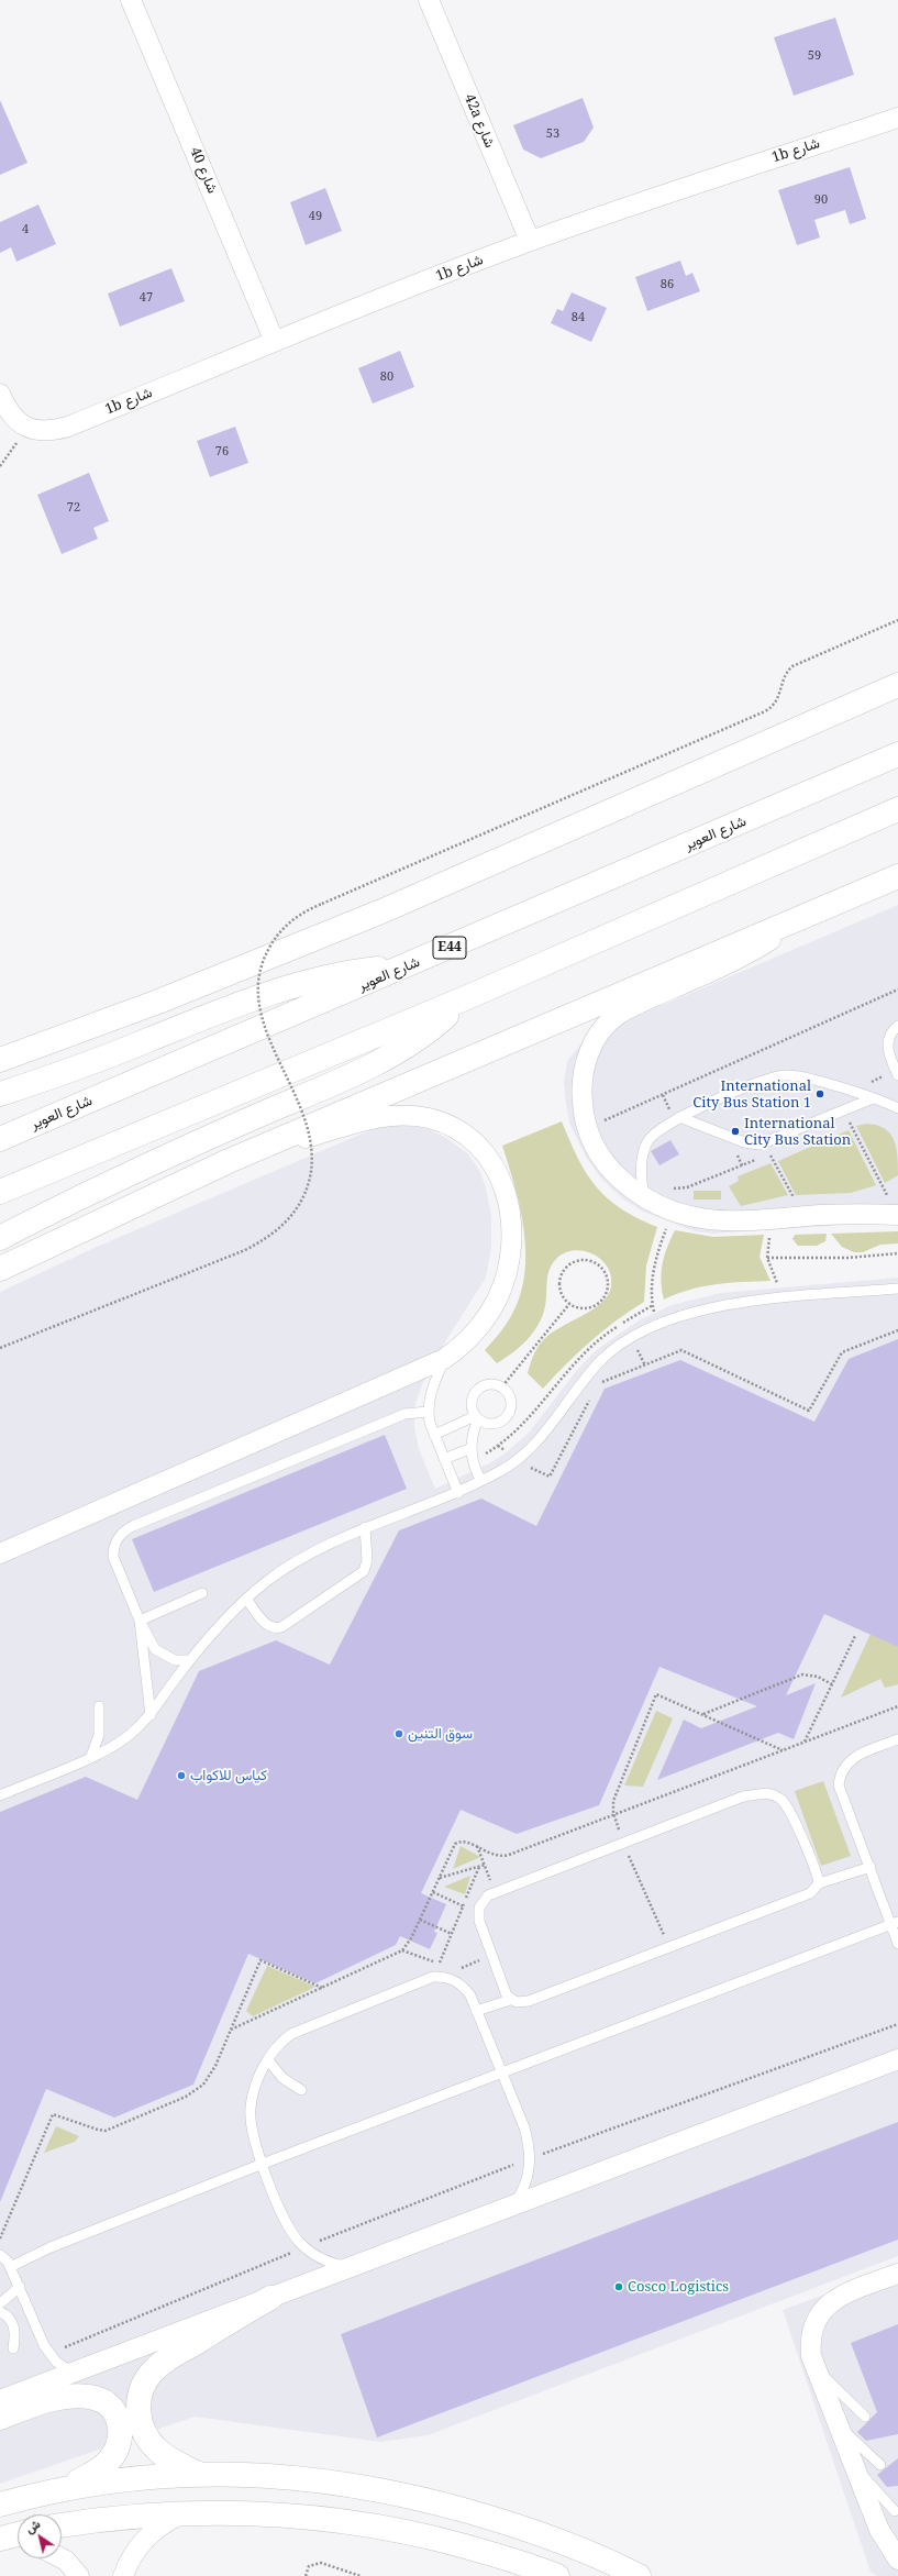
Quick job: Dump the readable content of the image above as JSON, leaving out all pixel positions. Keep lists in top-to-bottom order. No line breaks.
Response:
{"streets":{"main road":["شارع العوير","E44"],"street":["42a شارع","1b شارع","شارع 40"]},"crossings":[["42a شارع","1b شارع"],["1b شارع","شارع 40"]],"places":["International City Bus Station 1","International City Bus Station","سوق التنين","كياس للاكواب","Cosco Logistics"],"house_numbers":["59","53","90","49","4","86","47","84","80","76","72"],"north":"top left"}
